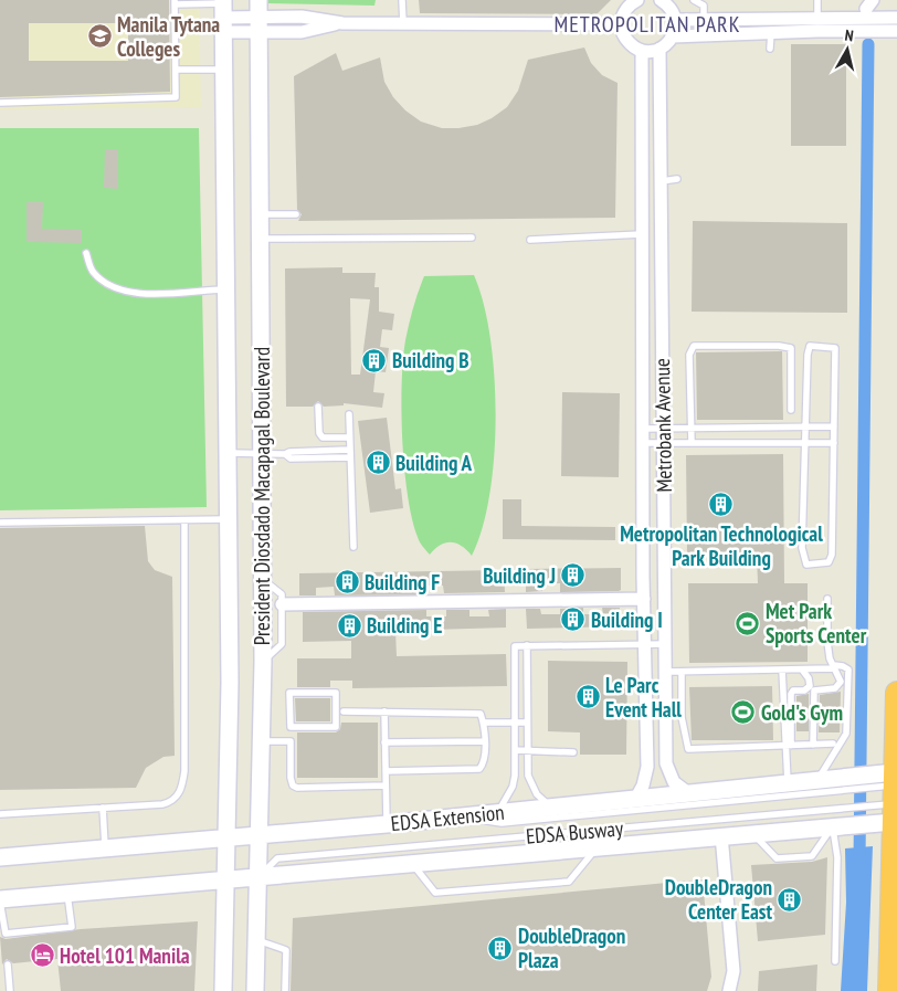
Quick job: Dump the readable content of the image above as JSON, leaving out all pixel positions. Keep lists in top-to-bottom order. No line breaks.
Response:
{"streets":{"main road":["President Diosdado Macapagal Boulevard","EDSA Extension"],"street":["Metrobank Avenue"],"lane":["EDSA Busway"]},"crossings":[["Metrobank Avenue","EDSA Extension"],["President Diosdado Macapagal Boulevard","EDSA Extension"],["President Diosdado Macapagal Boulevard","EDSA Busway"],["EDSA Extension","EDSA Busway"]],"districts":["METROPOLITAN PARK"],"places":{"school or university":["Manila Tytana Colleges"],"building":["Building B","Building A","Metropolitan Technological Park Building","Building J","Building F","Building I","Building E","Le Parc Event Hall","DoubleDragon Center East","DoubleDragon Plaza"],"sports":["Met Park Sports Center","Gold's Gym"],"hotel":["Hotel 101 Manila"]},"north":"top"}
